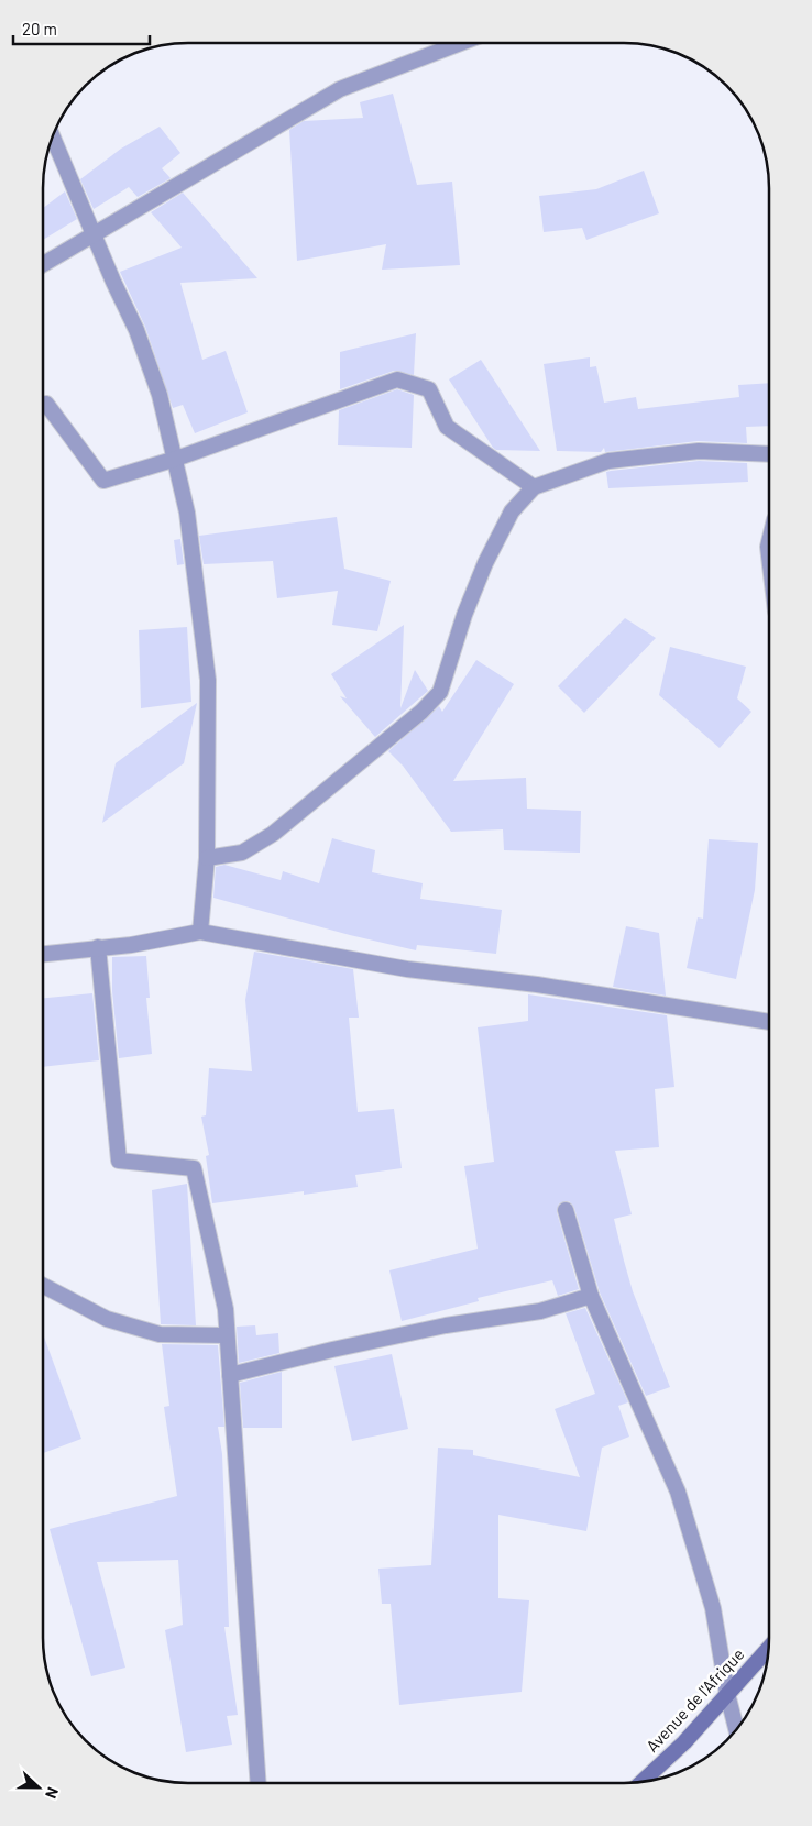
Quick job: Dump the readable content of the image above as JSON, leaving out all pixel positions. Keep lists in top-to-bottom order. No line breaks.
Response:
{"streets":{"main road":["Avenue de l'Afrique"]},"scale_bar":"20 m","north":"right"}
